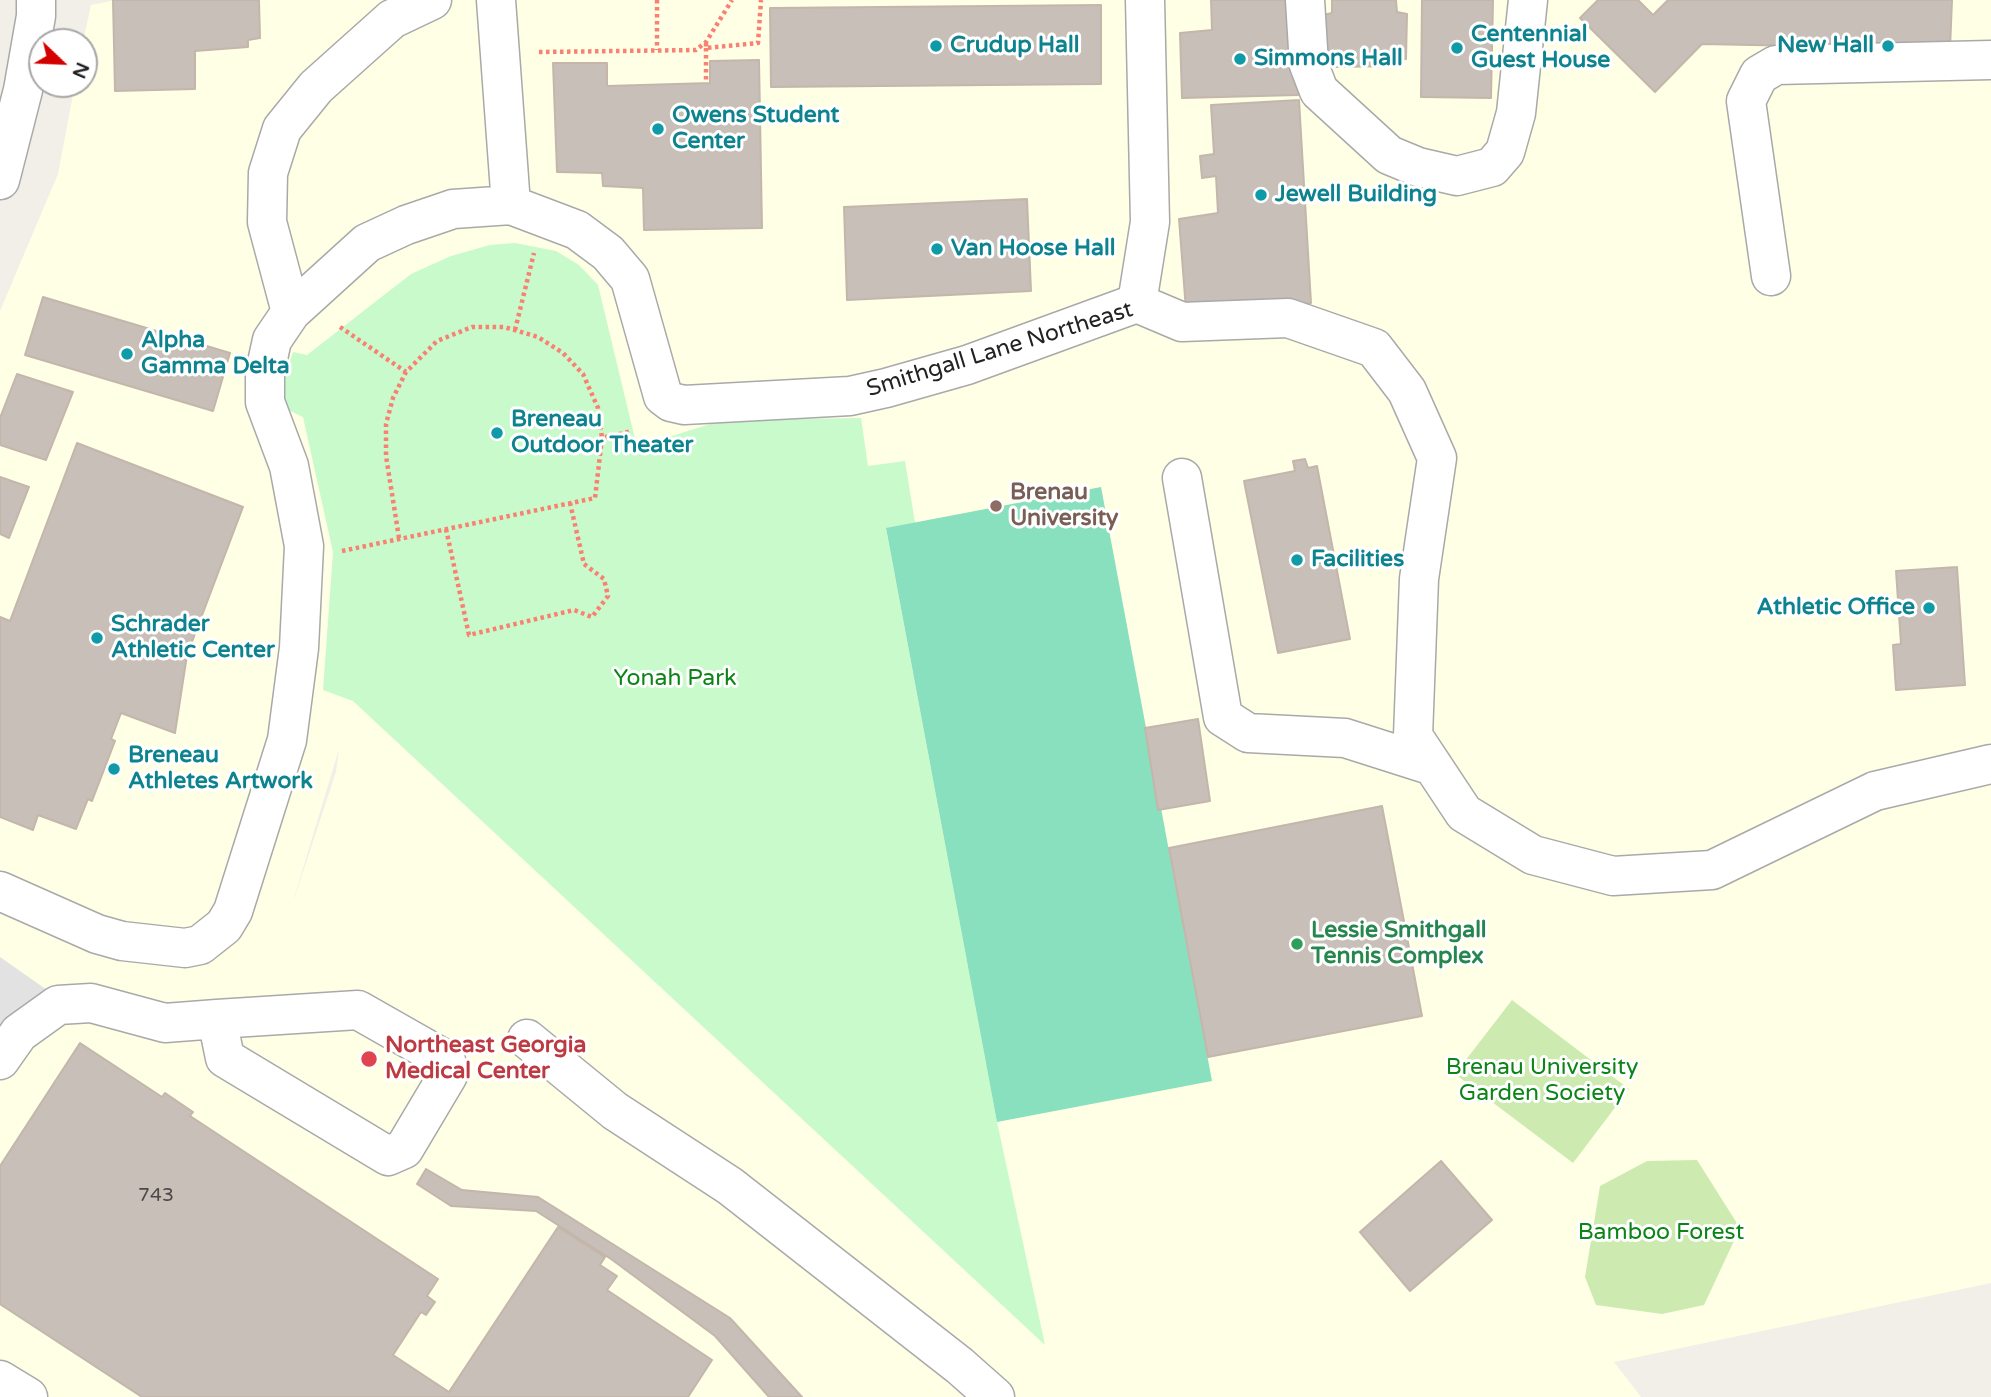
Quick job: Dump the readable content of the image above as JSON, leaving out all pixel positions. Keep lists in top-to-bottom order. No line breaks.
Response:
{"streets":{"street":["Smithgall Lane Northeast"]},"parks":["Yonah Park","Brenau University Garden Society","Bamboo Forest"],"places":["Crudup Hall","New Hall","Centennial Guest House","Simmons Hall","Owens Student Center","Jewell Building","Van Hoose Hall","Alpha Gamma Delta","Breneau Outdoor Theater","Brenau University","Facilities","Athletic Office","Schrader Athletic Center","Breneau Athletes Artwork","Lessie Smithgall Tennis Complex","Northeast Georgia Medical Center"],"house_numbers":["743"],"north":"bottom right"}
